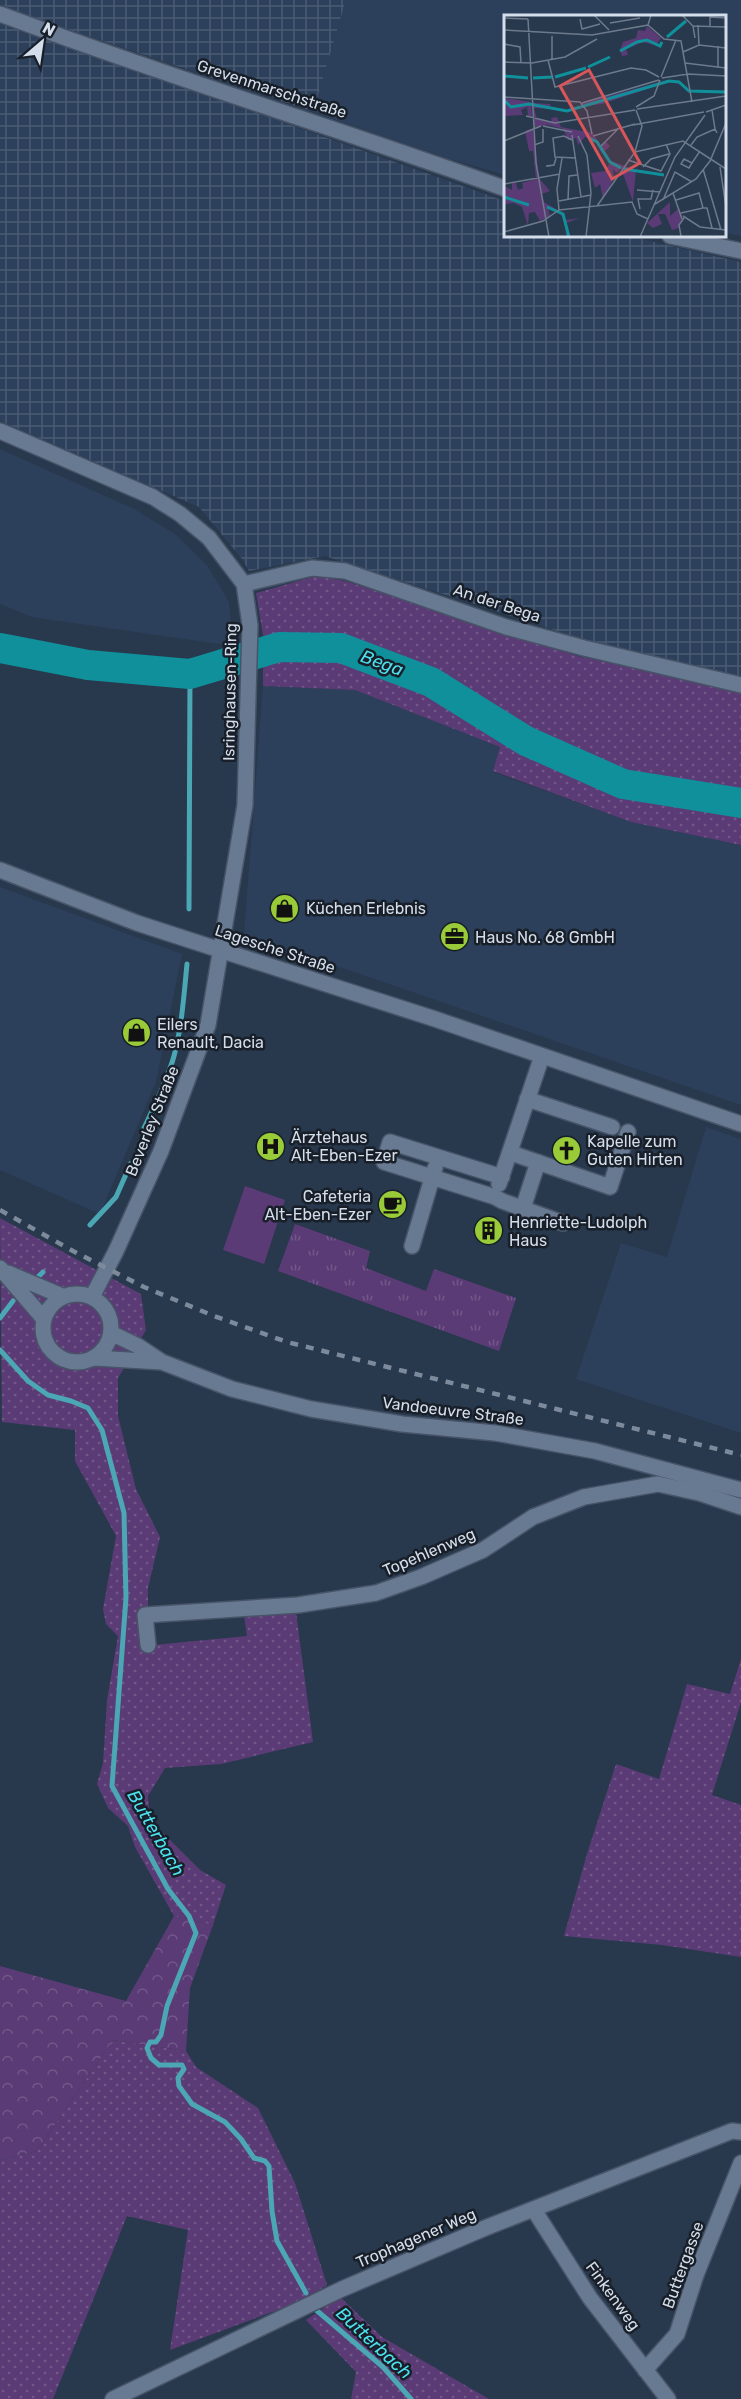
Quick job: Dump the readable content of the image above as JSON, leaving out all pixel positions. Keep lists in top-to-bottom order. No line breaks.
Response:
{"streets":{"street":["Grevenmarschstraße","An der Bega","Isringhausen-Ring","Lagesche Straße","Beverley Straße","Vandoeuvre Straße","Topehlenweg","Trophagener Weg","Buttergasse","Finkenweg"]},"crossings":[["An der Bega","Isringhausen-Ring"],["Isringhausen-Ring","Lagesche Straße"],["Isringhausen-Ring","Beverley Straße"],["Lagesche Straße","Beverley Straße"],["Beverley Straße","Vandoeuvre Straße"],["Trophagener Weg","Finkenweg"],["Buttergasse","Finkenweg"]],"water":["Bega","Butterbach"],"places":{"shop":["Küchen Erlebnis","Eilers Renault, Dacia"],"office":["Haus No. 68 GmbH"],"hospital":["Ärztehaus Alt-Eben-Ezer"],"church":["Kapelle zum Guten Hirten"],"cafe":["Cafeteria Alt-Eben-Ezer"],"building":["Henriette-Ludolph Haus"]},"north":"top right"}
